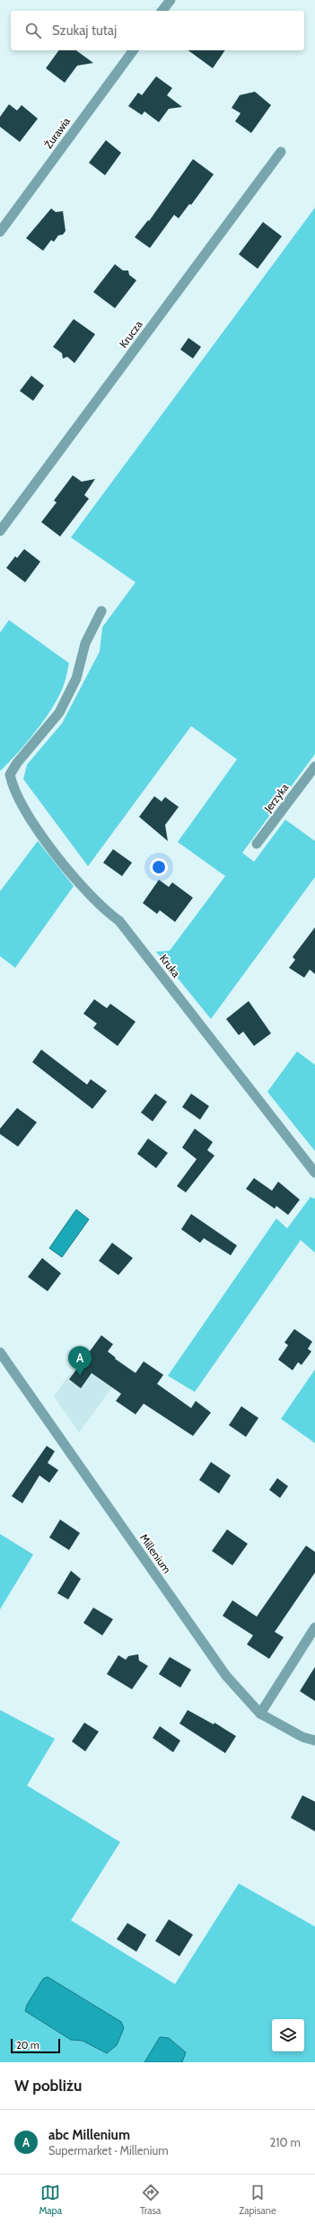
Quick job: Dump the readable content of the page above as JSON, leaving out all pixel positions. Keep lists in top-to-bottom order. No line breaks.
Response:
{"streets":{"street":["Żurawia","Krucza","Jerzyka","Kruka","Millenium"]},"scale_bar":"20 m","page":{"search":"Szukaj tutaj","pins":"A","scale":"20 m","heading":"W pobliżu","list":[{"mark":"A","name":"abc Millenium","note":"Supermarket · Millenium","value":"210 m"}],"nav":["Mapa","Trasa","Zapisane"]}}
